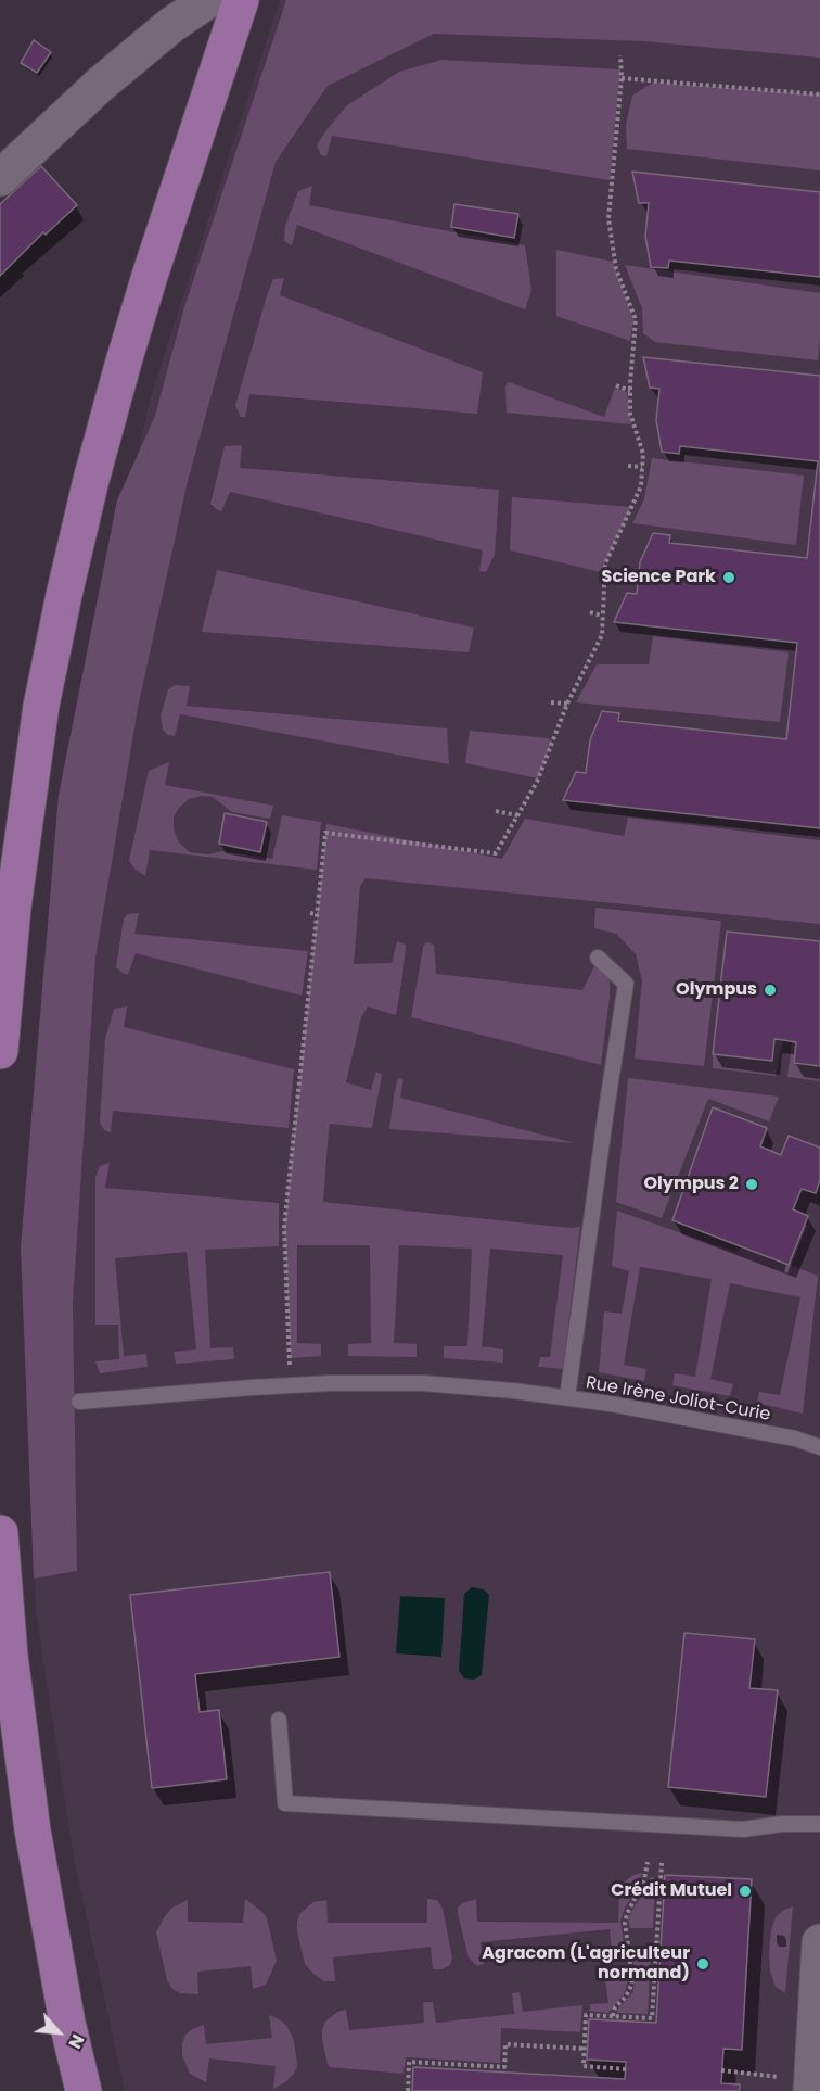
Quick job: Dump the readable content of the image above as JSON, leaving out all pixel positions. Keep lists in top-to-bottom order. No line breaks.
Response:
{"streets":{"lane":["Rue Irène Joliot-Curie"]},"places":["Science Park","Olympus","Olympus 2","Crédit Mutuel","Agracom (L'agriculteur normand)"],"north":"bottom right"}
